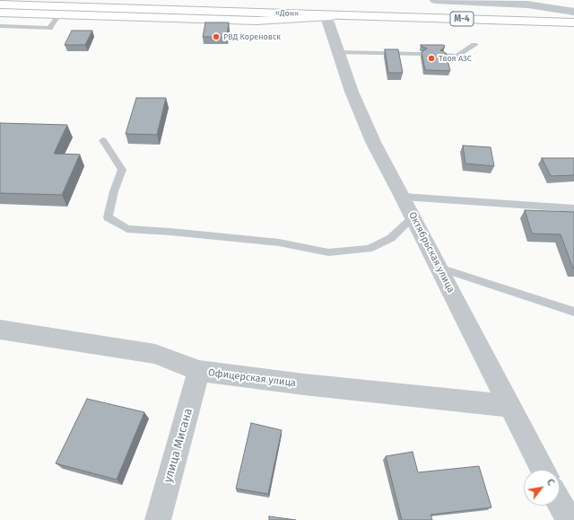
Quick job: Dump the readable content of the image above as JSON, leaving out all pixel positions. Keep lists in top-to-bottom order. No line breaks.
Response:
{"streets":{"main road":["«Дон»","М-4"],"street":["Октябрьская улица","Офицерская улица","улица Мисана"]},"crossings":[["«Дон»","М-4"],["Октябрьская улица","Офицерская улица"],["Офицерская улица","улица Мисана"]],"places":["РВД Кореновск","Твоя АЗС"],"north":"top right"}
